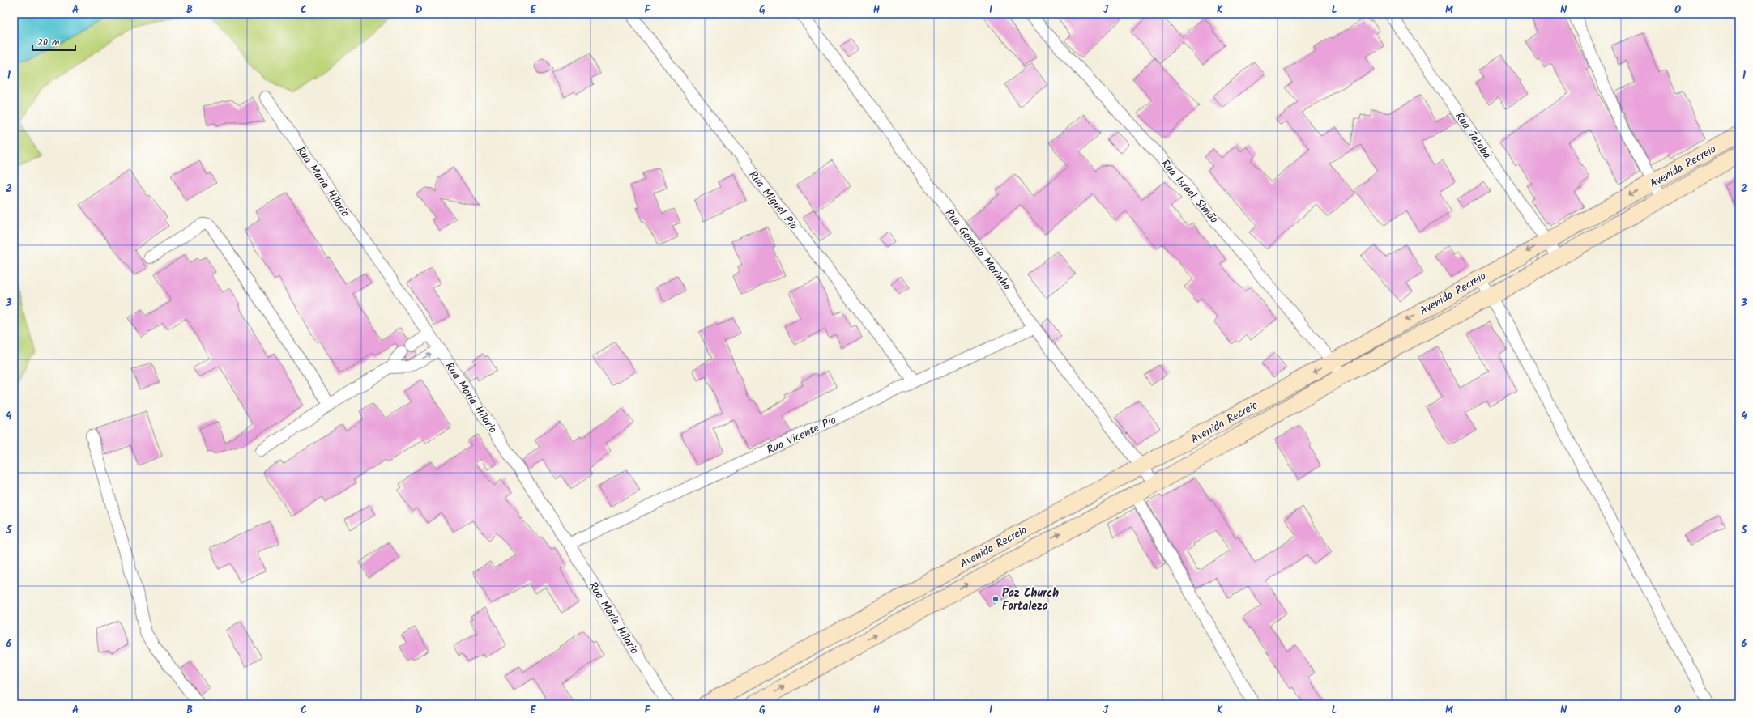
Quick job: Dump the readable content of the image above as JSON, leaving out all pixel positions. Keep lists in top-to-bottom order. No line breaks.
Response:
{"streets":{"main road":["Avenida Recreio"],"street":["Rua Jatobá","Rua Maria Hilario","Rua Israel Simão","Rua Miguel Pio","Rua Geraldo Marinho","Rua Vicente Pio"]},"crossings":[["Rua Jatobá","Avenida Recreio"],["Avenida Recreio","Rua Israel Simão"],["Avenida Recreio","Rua Geraldo Marinho"],["Rua Maria Hilario","Rua Vicente Pio"],["Rua Miguel Pio","Rua Vicente Pio"],["Rua Geraldo Marinho","Rua Vicente Pio"]],"places":["Paz Church Fortaleza"],"scale_bar":"20 m","grid":{"columns":["A","B","C","D","E","F","G","H","I","J","K","L","M","N","O"],"rows":["1","2","3","4","5","6"]}}
